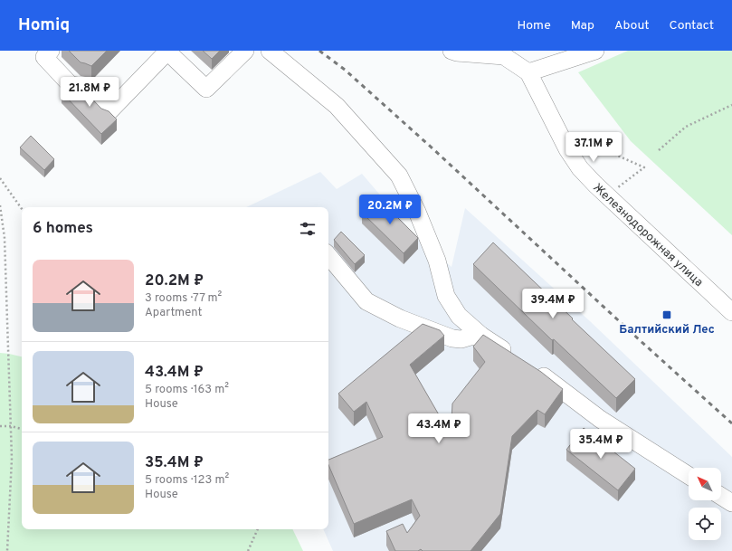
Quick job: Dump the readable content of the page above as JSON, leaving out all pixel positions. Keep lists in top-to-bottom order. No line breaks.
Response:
{"streets":{"street":["Железнодорожная улица"]},"places":{"transit":["Балтийский Лес"]},"north":"top left","page":{"header":"Homiq","nav":["Home","Map","About","Contact"],"price":["21.8M ₽","37.1M ₽","20.2M ₽","39.4M ₽","43.4M ₽","35.4M ₽"],"heading":"6 homes","list":[{"name":"20.2M ₽","note":"3 rooms · 77 m² · Apartment"},{"name":"43.4M ₽","note":"5 rooms · 163 m² · House"},{"name":"35.4M ₽","note":"5 rooms · 123 m² · House"}]}}
